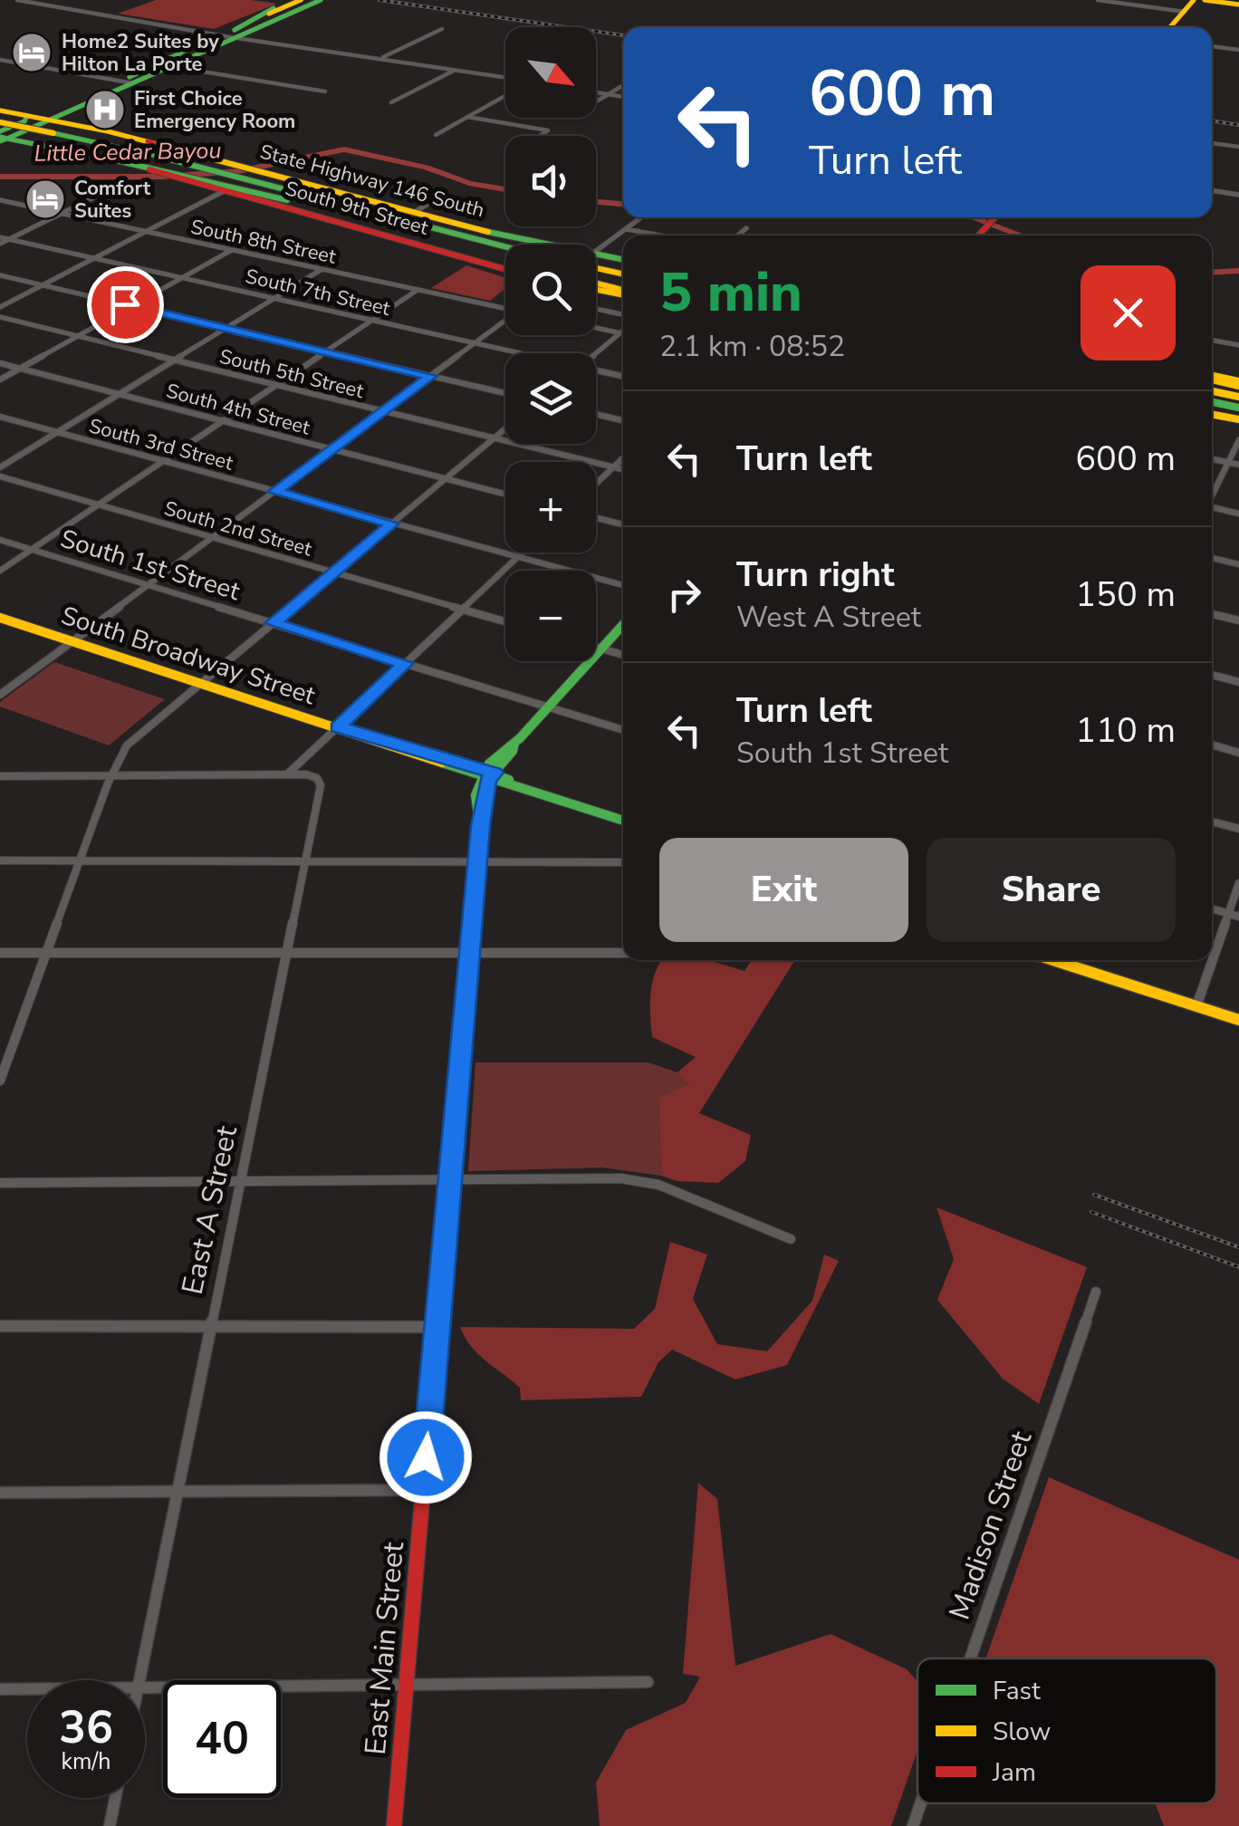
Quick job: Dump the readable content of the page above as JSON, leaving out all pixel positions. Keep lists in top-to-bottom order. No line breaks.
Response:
{"streets":{"main road":["State Highway 146 South","South 9th Street","South Broadway Street","East Main Street"],"street":["South 8th Street","South 7th Street","South 5th Street","South 4th Street","South 3rd Street","South 2nd Street","South 1st Street","East A Street","Madison Street"]},"crossings":[["South Broadway Street","East Main Street"]],"water":["Little Cedar Bayou"],"places":{"hotel":["Home2 Suites by Hilton La Porte","Comfort Suites"],"hospital":["First Choice Emergency Room"]},"legend":["Fast","Slow","Jam"],"north":"bottom right","page":{"map_buttons":["+","−"],"turn":["600 m","Turn left"],"heading":["5 min","2.1 km · 08:52"],"list":[{"name":"Turn left","value":"600 m"},{"name":"Turn right","note":"West A Street","value":"150 m"},{"name":"Turn left","note":"South 1st Street","value":"110 m"}],"buttons":["Exit","Share"],"speed":"36 km/h","limit":"40"}}
